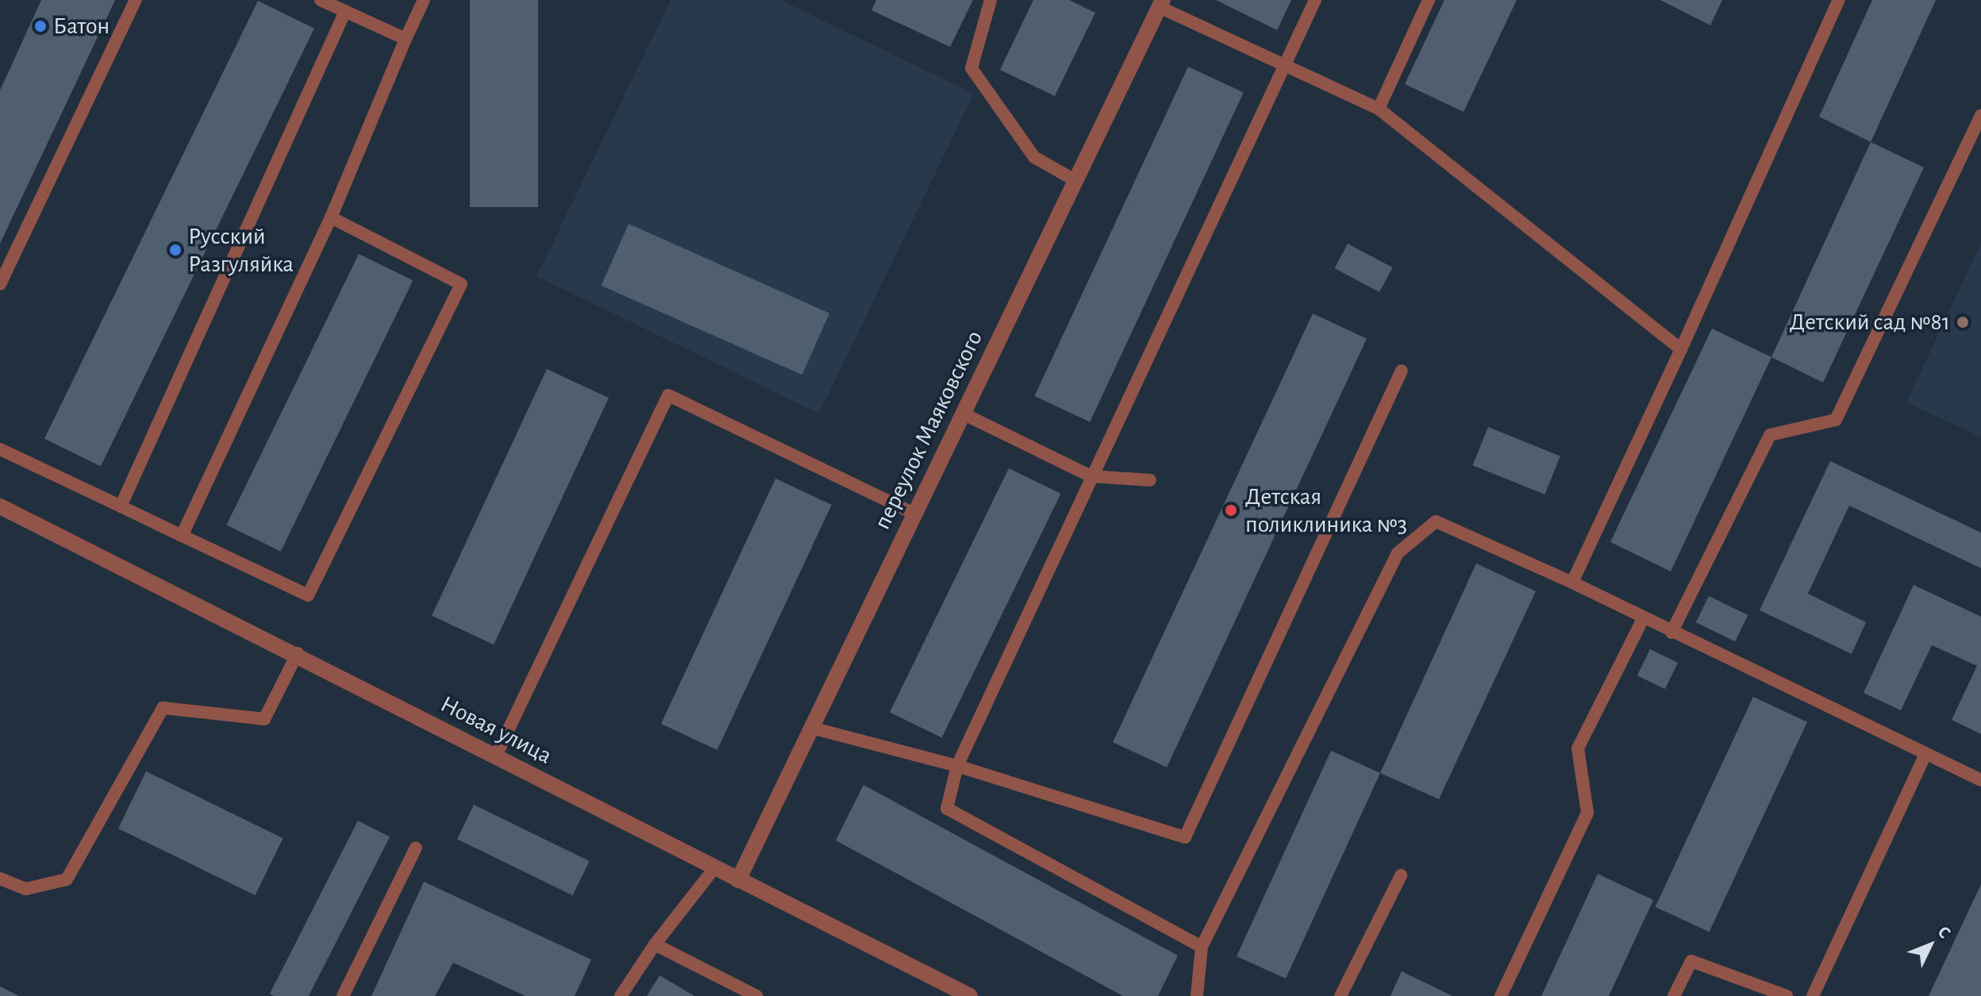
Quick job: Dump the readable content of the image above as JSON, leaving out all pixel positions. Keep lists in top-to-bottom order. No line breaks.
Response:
{"streets":{"street":["переулок Маяковского","Новая улица"]},"crossings":[["переулок Маяковского","Новая улица"]],"places":["Батон","Русский Разгуляйка","Детский сад №81","Детская поликлиника №3"],"north":"top right"}
